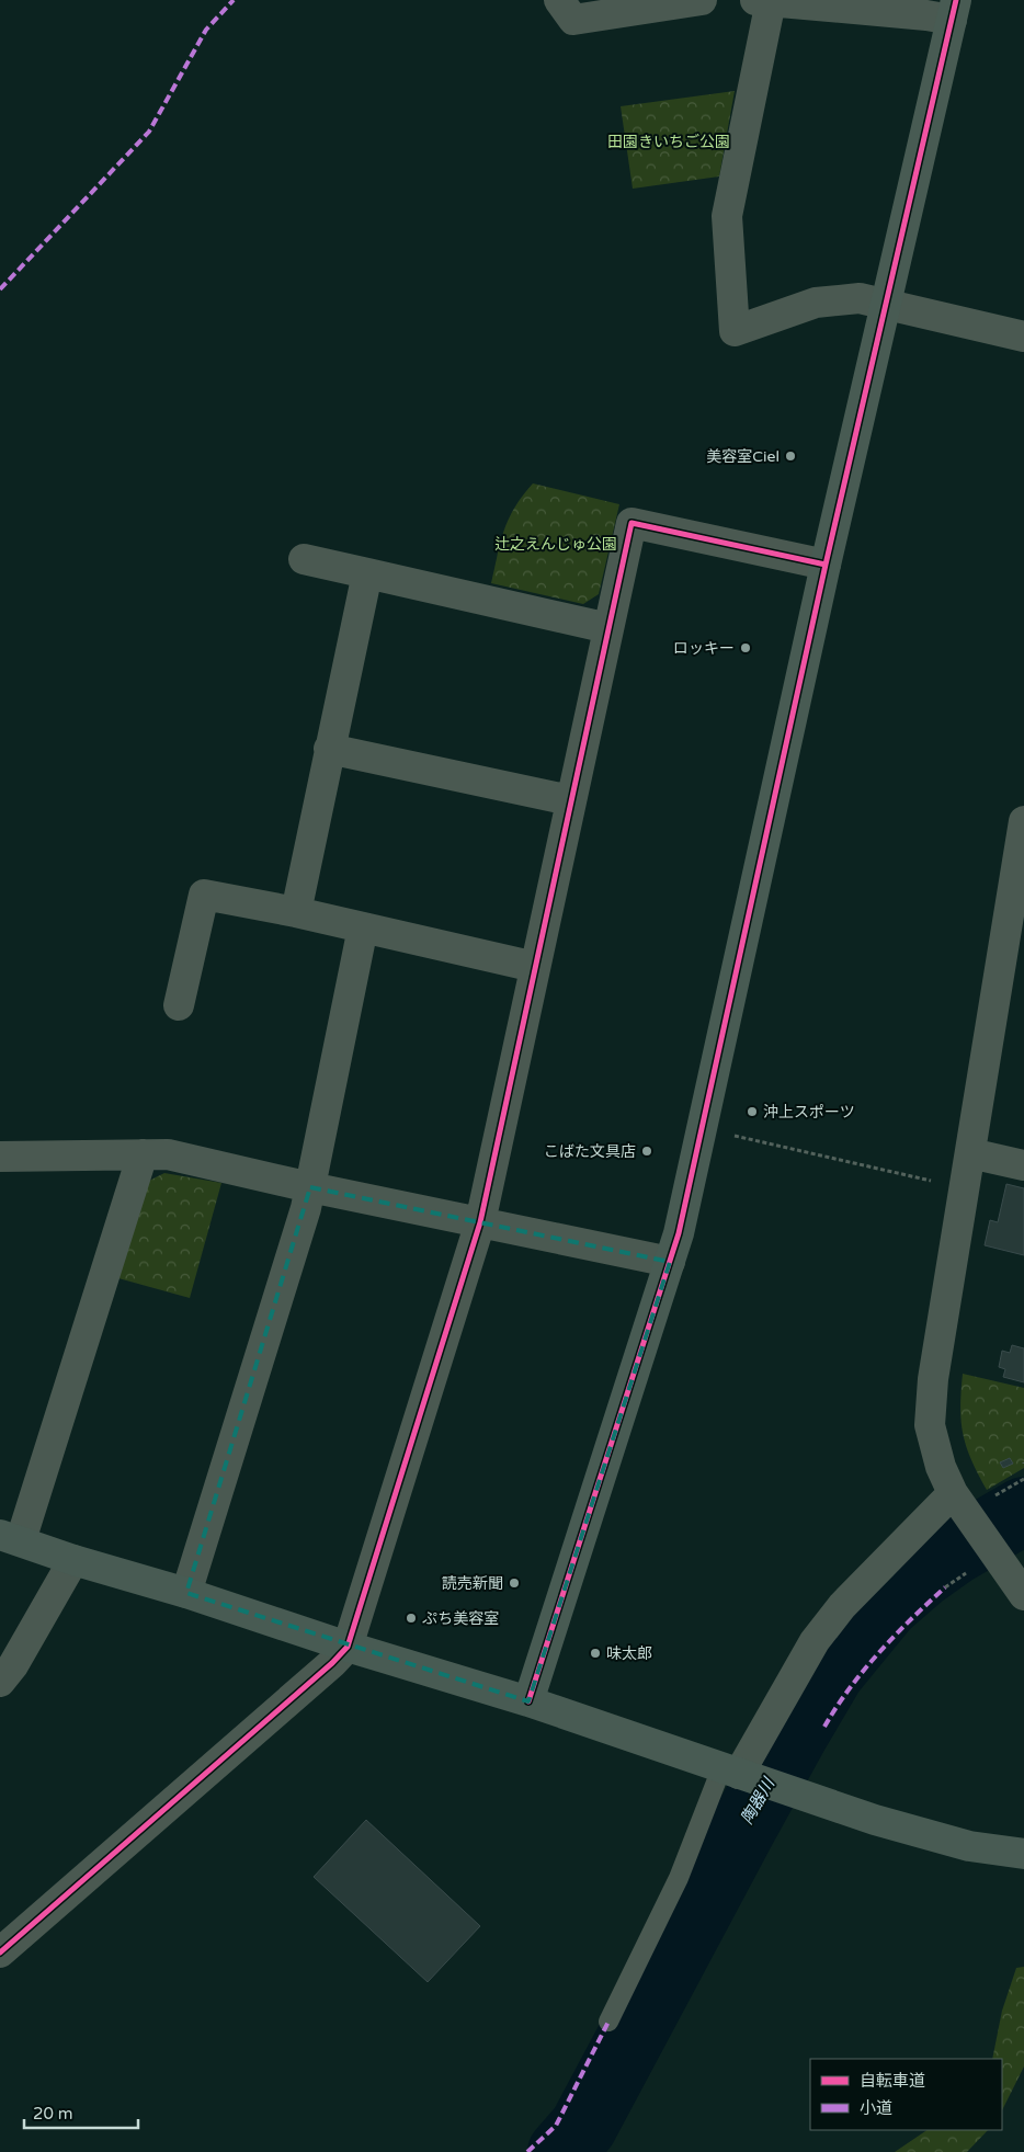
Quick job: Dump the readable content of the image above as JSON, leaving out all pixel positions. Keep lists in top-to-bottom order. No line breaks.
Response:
{"water":["陶器川"],"parks":["田園きいちご公園","辻之えんじゅ公園"],"places":["美容室Ciel","ロッキー","沖上スポーツ","こばた文具店","読売新聞","ぷち美容室","味太郎"],"legend":["自転車道","小道"],"scale_bar":"20 m"}
